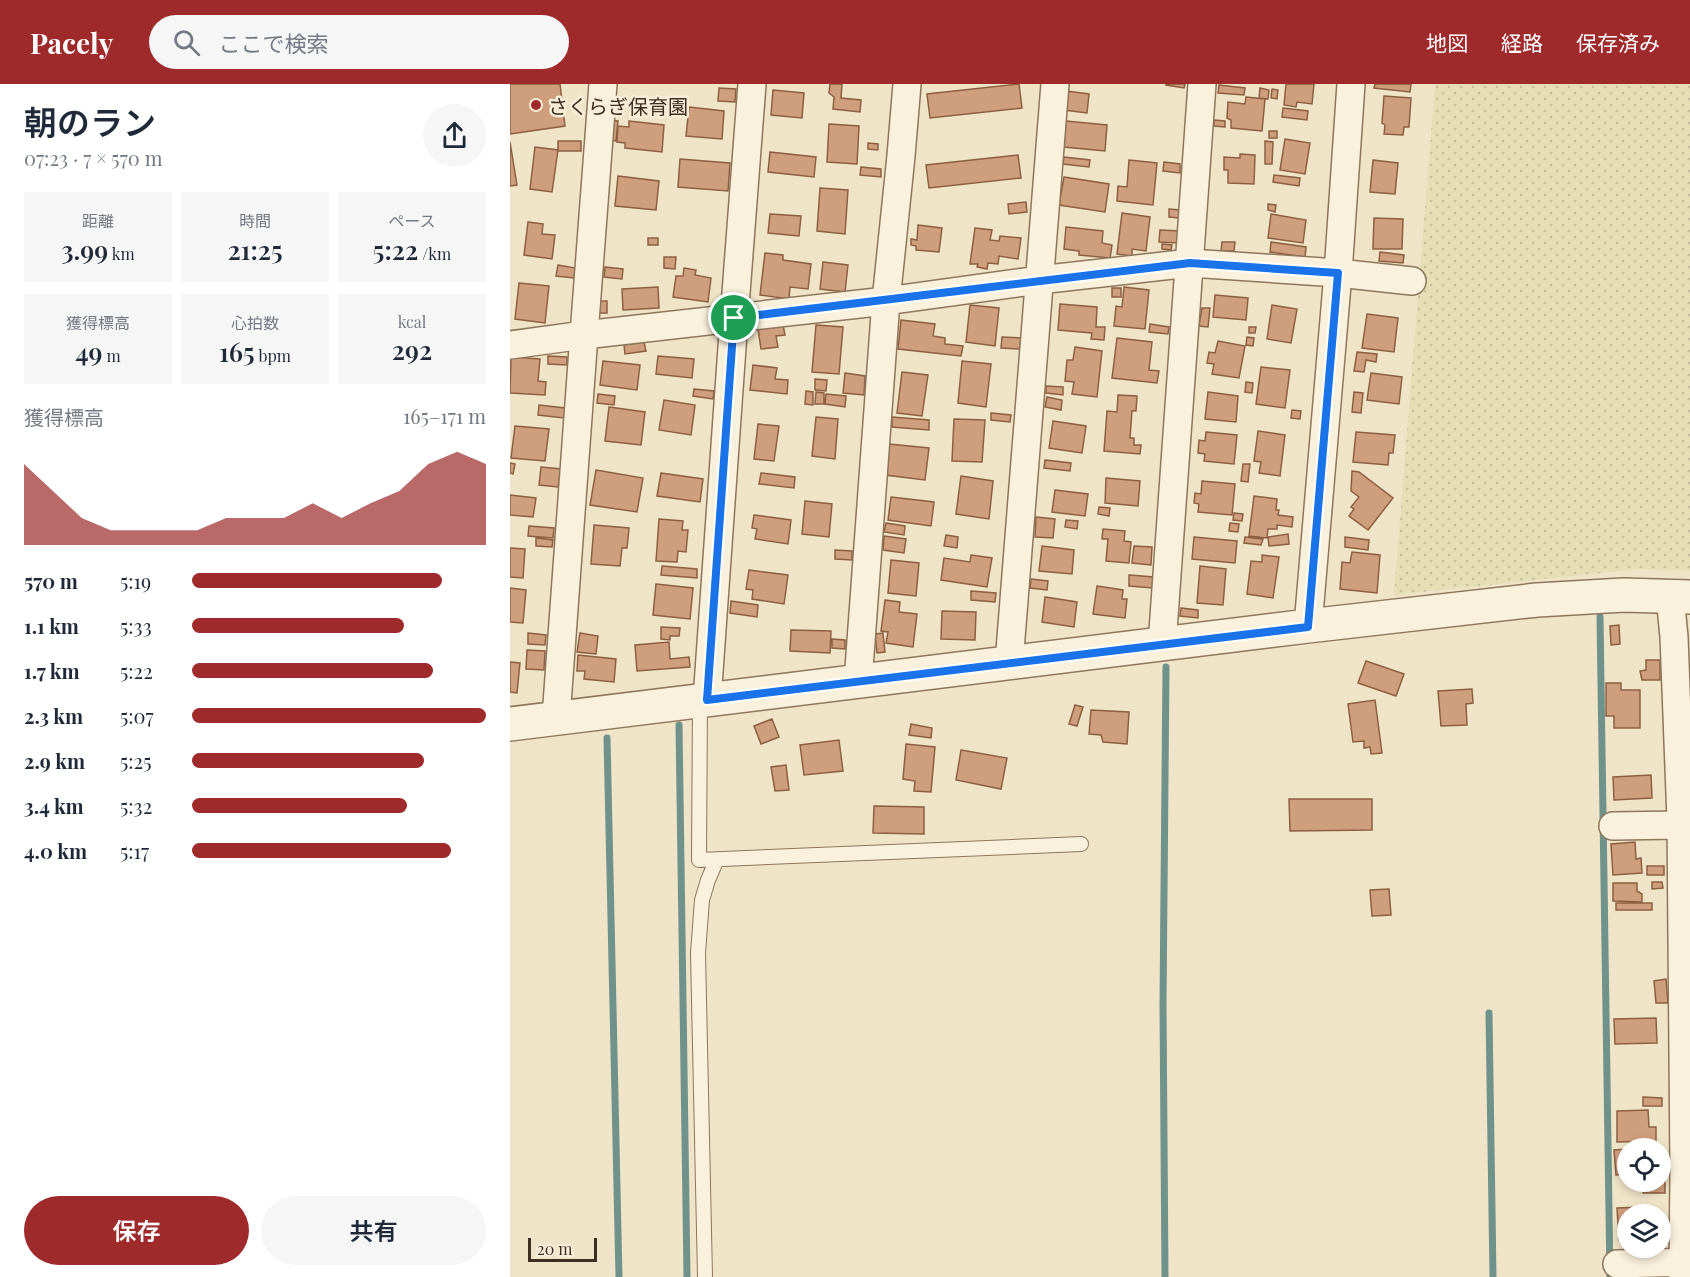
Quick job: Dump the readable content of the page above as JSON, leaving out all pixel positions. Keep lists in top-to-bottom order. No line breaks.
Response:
{"places":["さくらぎ保育園"],"scale_bar":"20 m","page":{"header":"Pacely","search":"ここで検索","nav":["地図","経路","保存済み"],"heading":["朝のラン","07:23 · 7 × 570 m"],"stats":[["距離","3.99 km"],["時間","21:25"],["ペース","5:22 /km"],["獲得標高","49 m"],["心拍数","165 bpm"],["kcal","292"]],"chart":["獲得標高","165–171 m"],"list":[{"name":"570 m","note":"5:19"},{"name":"1.1 km","note":"5:33"},{"name":"1.7 km","note":"5:22"},{"name":"2.3 km","note":"5:07"},{"name":"2.9 km","note":"5:25"},{"name":"3.4 km","note":"5:32"},{"name":"4.0 km","note":"5:17"}],"buttons":["保存","共有"],"scale":"20 m"}}
